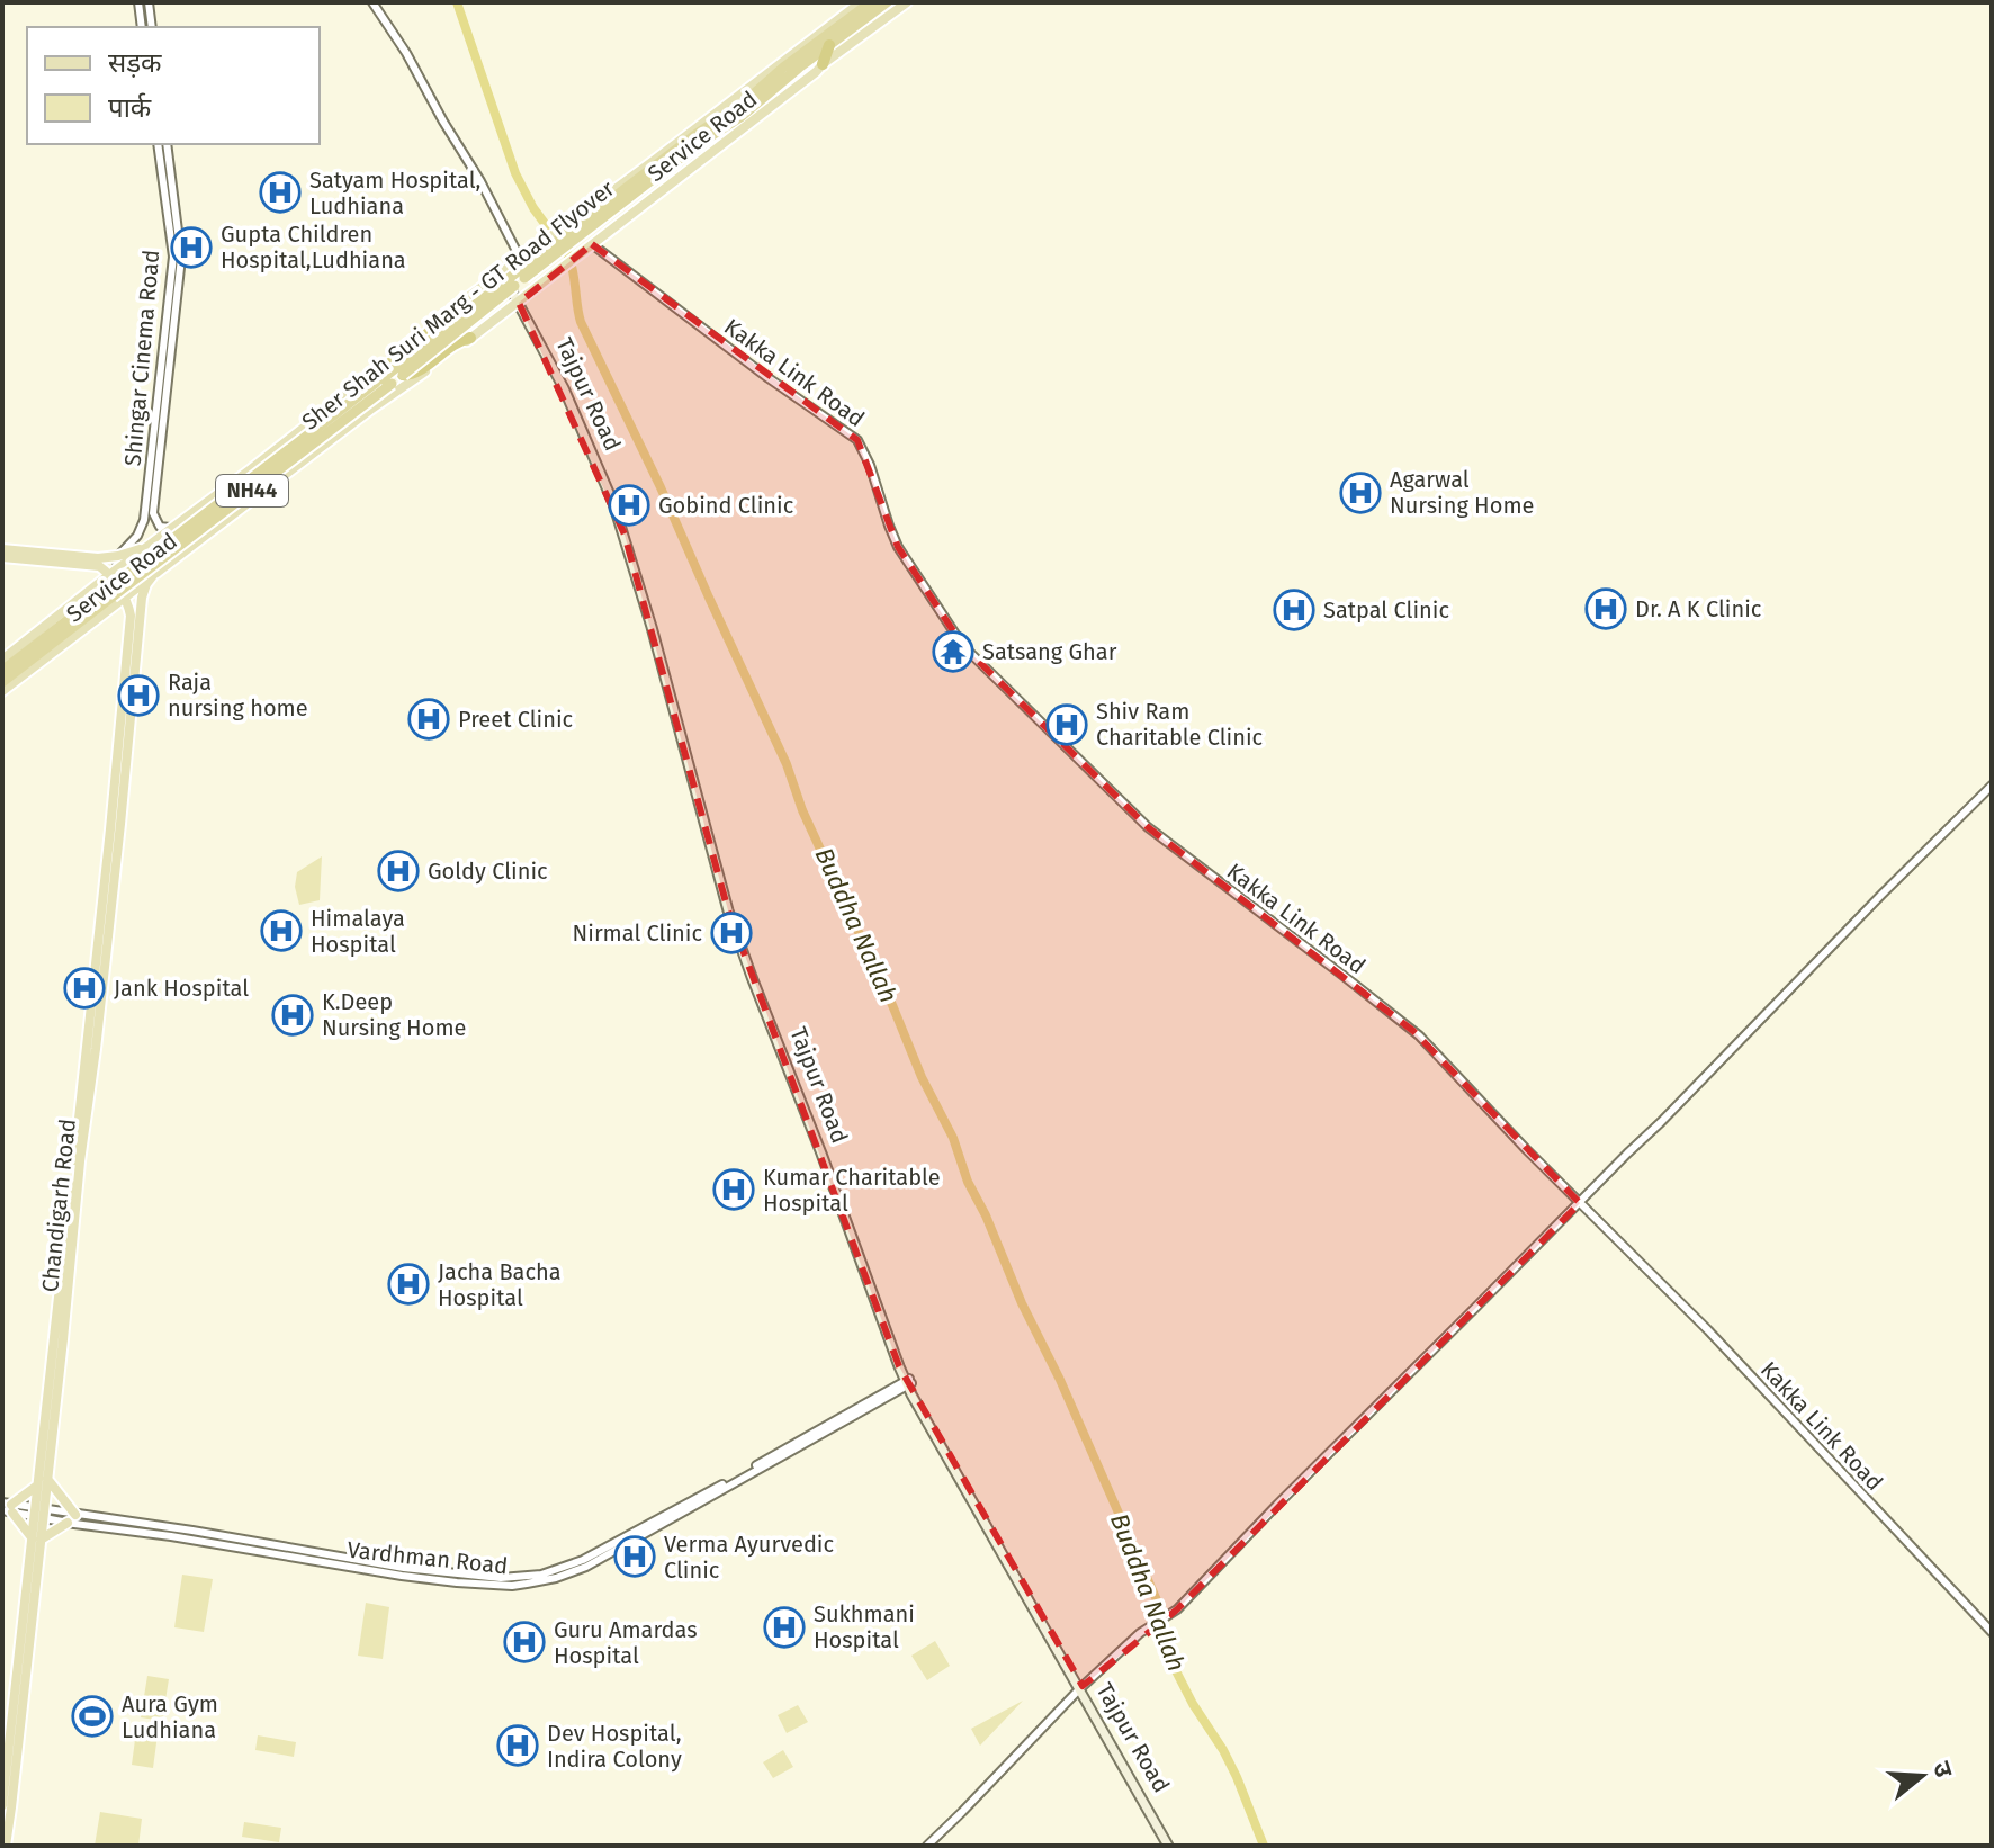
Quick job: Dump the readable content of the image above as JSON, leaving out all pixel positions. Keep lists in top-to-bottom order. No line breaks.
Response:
{"streets":{"highway":["Sher Shah Suri Marg - GT Road Flyover","NH44"],"main road":["Service Road","Tajpur Road","Chandigarh Road"],"street":["Shingar Cinema Road","Kakka Link Road","Vardhman Road"]},"crossings":[["Service Road","Sher Shah Suri Marg - GT Road Flyover"],["Service Road","Shingar Cinema Road"],["Service Road","Kakka Link Road"],["Service Road","Tajpur Road"],["Service Road","NH44"],["Service Road","Chandigarh Road"],["Sher Shah Suri Marg - GT Road Flyover","NH44"],["Sher Shah Suri Marg - GT Road Flyover","Chandigarh Road"],["Tajpur Road","Vardhman Road"],["NH44","Chandigarh Road"],["Chandigarh Road","Vardhman Road"]],"water":["Buddha Nallah"],"places":{"hospital":["Satyam Hospital, Ludhiana","Gupta Children Hospital,Ludhiana","Agarwal Nursing Home","Gobind Clinic","Dr. A K Clinic","Satpal Clinic","Raja nursing home","Preet Clinic","Shiv Ram Charitable Clinic","Goldy Clinic","Himalaya Hospital","Nirmal Clinic","Jank Hospital","K.Deep Nursing Home","Kumar Charitable Hospital","Jacha Bacha Hospital","Verma Ayurvedic Clinic","Sukhmani Hospital","Guru Amardas Hospital","Dev Hospital, Indira Colony"],"temple":["Satsang Ghar"],"sports":["Aura Gym Ludhiana"]},"legend":["सड़क","पार्क"],"north":"right"}
